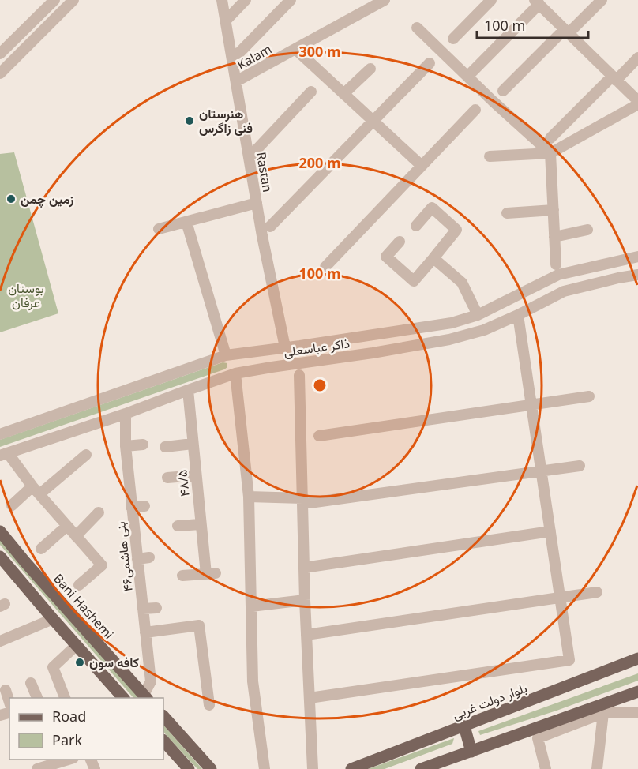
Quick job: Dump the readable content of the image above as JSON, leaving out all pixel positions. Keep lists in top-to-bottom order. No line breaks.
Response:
{"streets":{"main road":["Bani Hashemi","بلوار دولت غربی"],"street":["Kalam","Rastan","ذاکر عباسعلی","۴۸/۵","بنی هاشمی۴۶"]},"crossings":[["Kalam","Rastan"],["Rastan","ذاکر عباسعلی"],["ذاکر عباسعلی","۴۸/۵"],["ذاکر عباسعلی","بنی هاشمی۴۶"],["بنی هاشمی۴۶","Bani Hashemi"]],"parks":["بوستان عرفان"],"places":["هنرستان فنی زاگرس","زمین چمن","کافه سون"],"legend":["Road","Park"],"scale_bar":"100 m","rings":["300 m","200 m","100 m"]}
